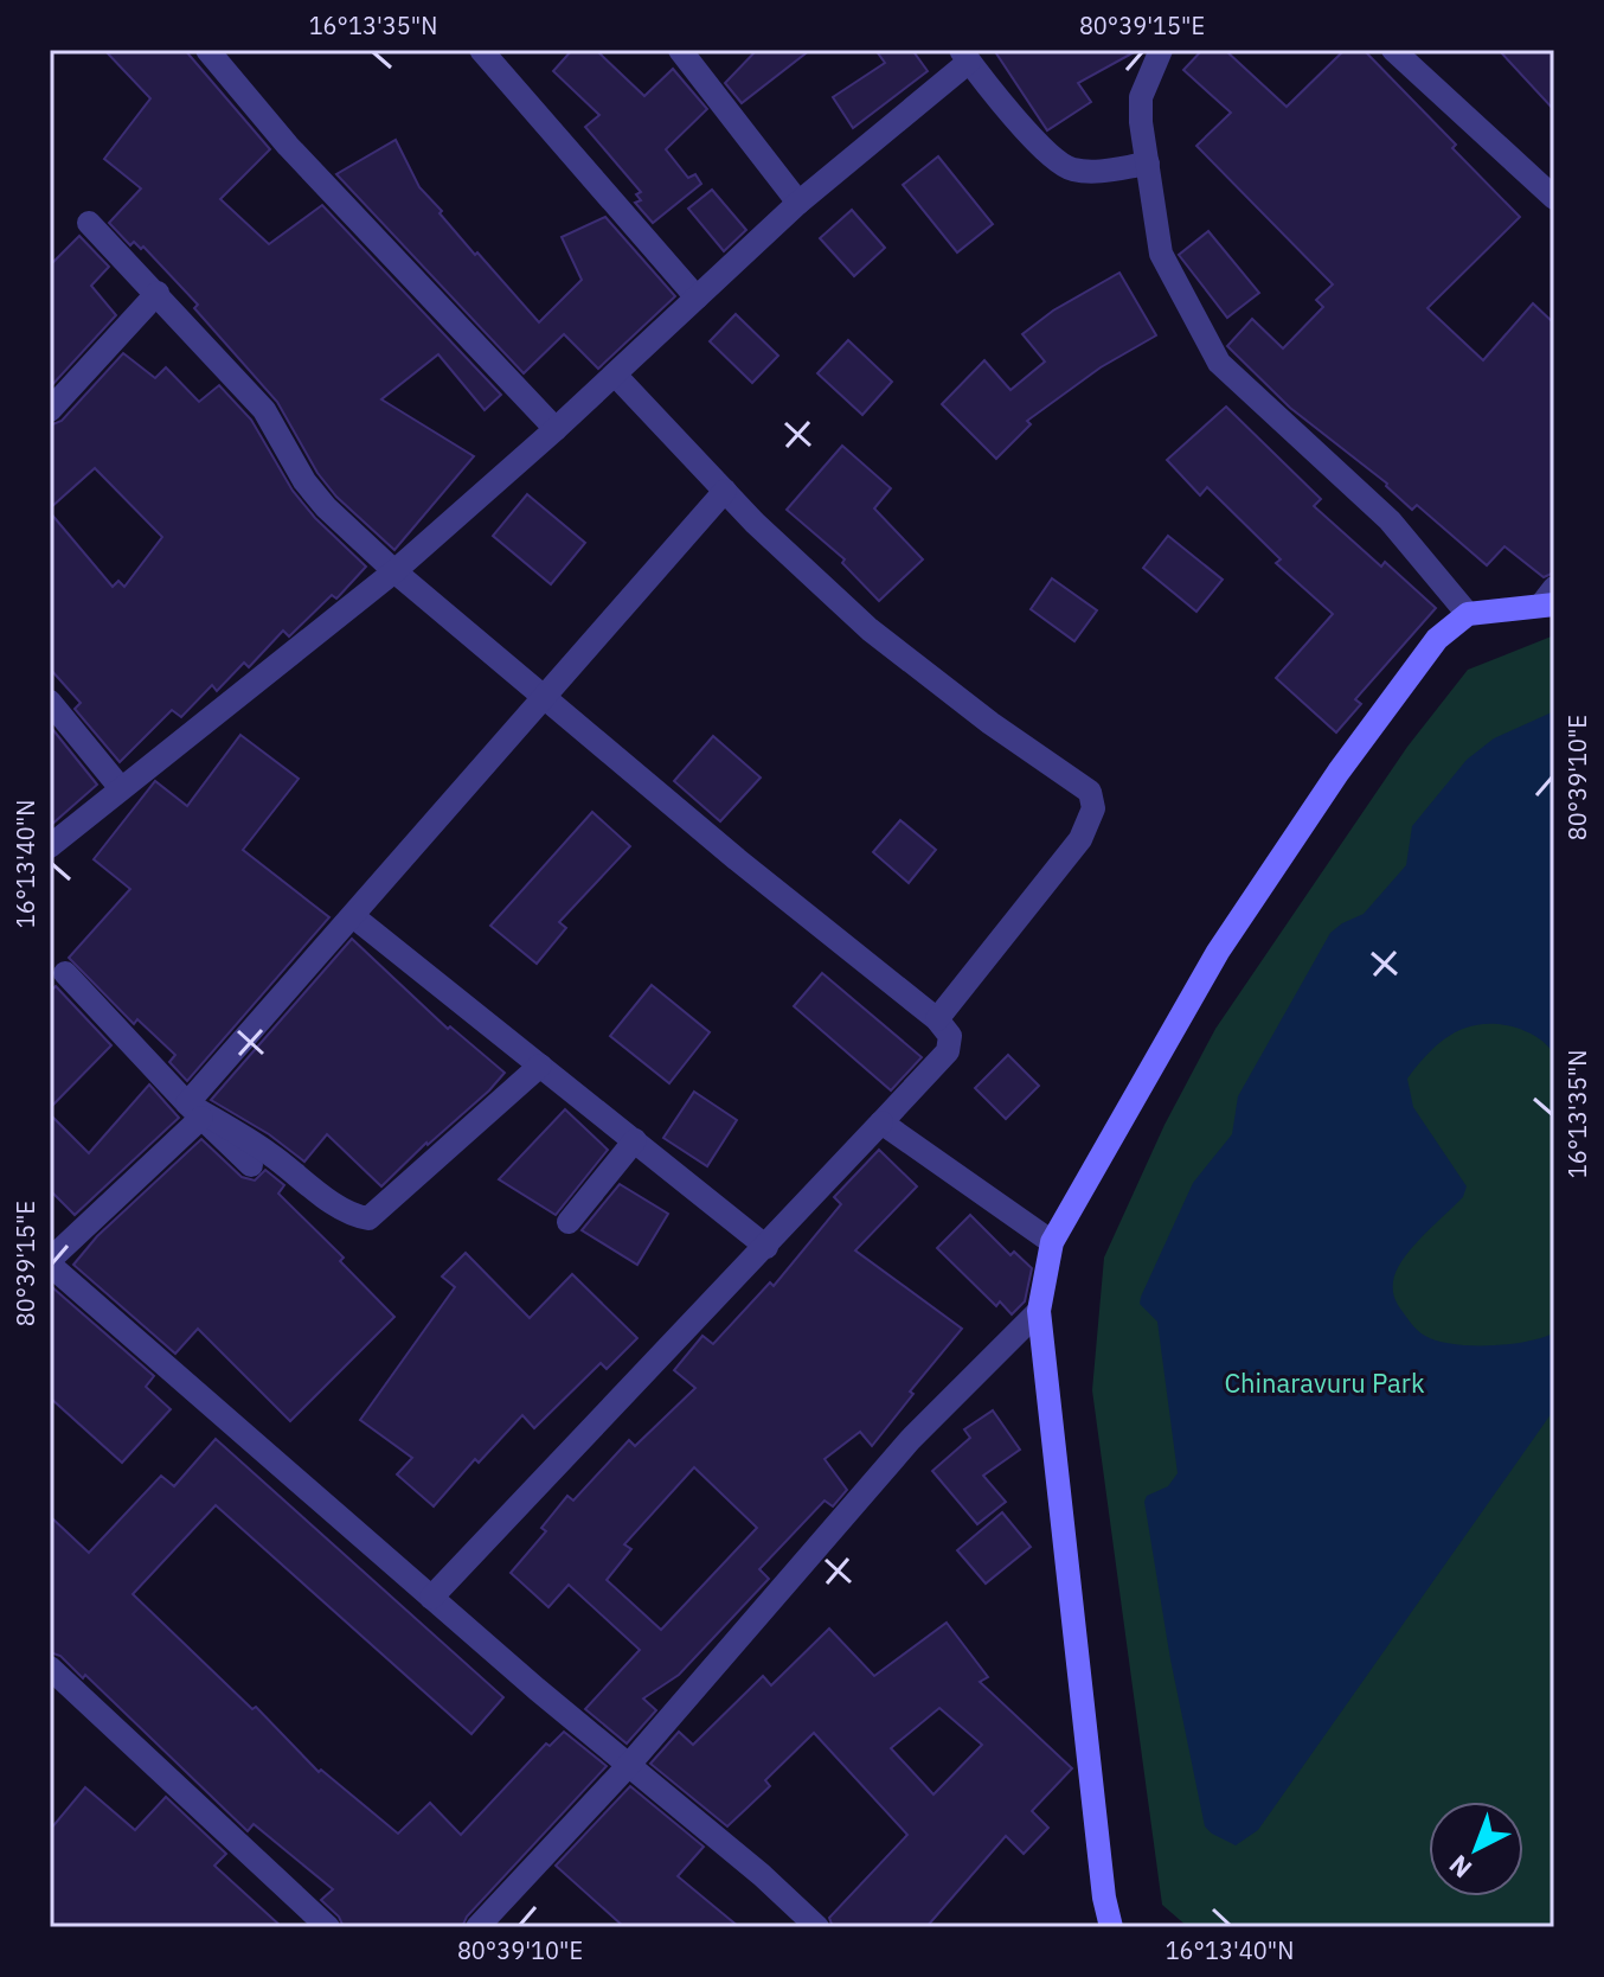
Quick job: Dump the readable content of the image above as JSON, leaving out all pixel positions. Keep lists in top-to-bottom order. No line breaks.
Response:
{"parks":["Chinaravuru Park"],"north":"bottom left","coordinates":["16°13'35\"N","80°39'15\"E","80°39'10\"E","16°13'40\"N"]}
